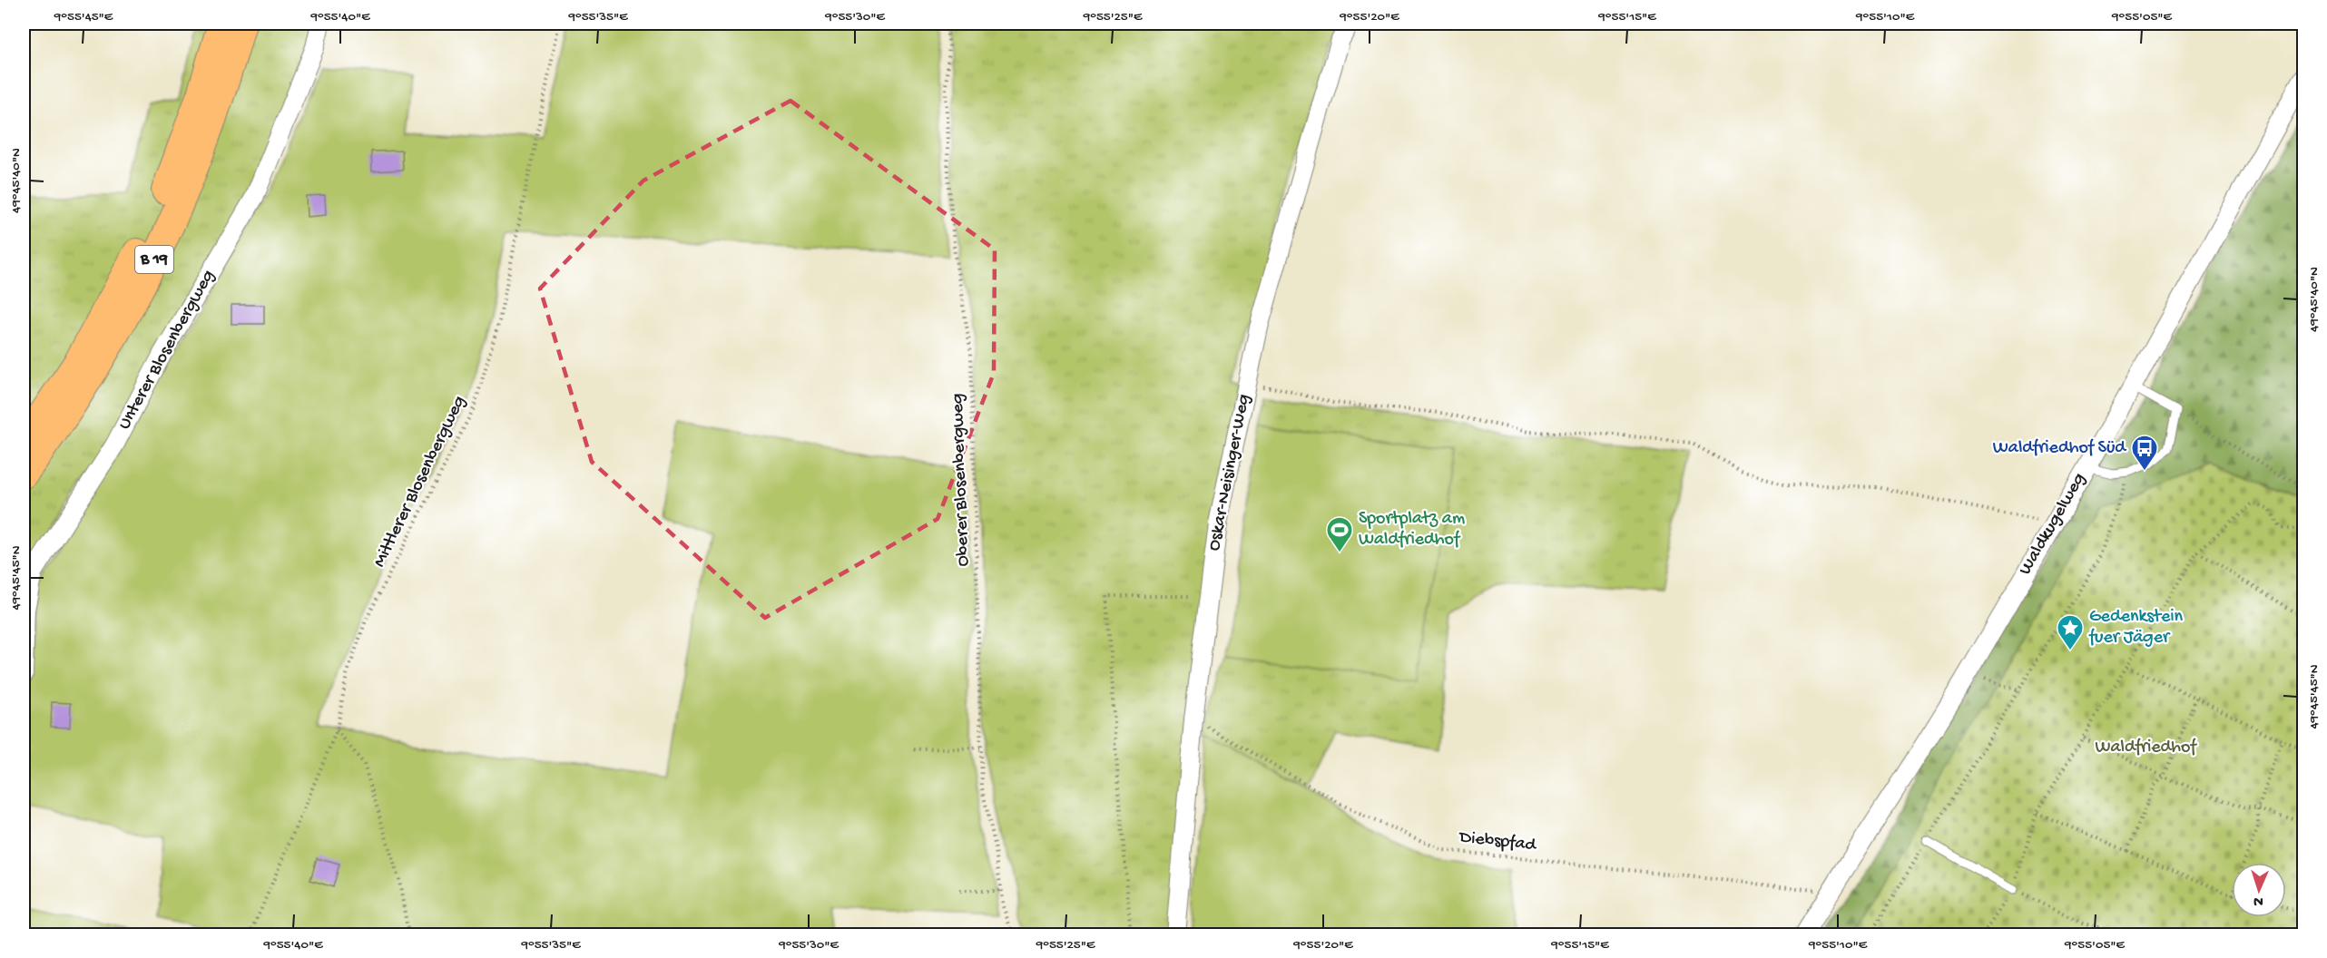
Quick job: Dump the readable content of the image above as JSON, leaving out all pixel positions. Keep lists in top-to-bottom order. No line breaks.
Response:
{"streets":{"main road":["B 19"],"street":["Unterer Blosenbergweg","Oskar-Neisinger-Weg","Waldkugelweg"],"path":["Oberer Blosenbergweg","Mittlerer Blosenbergweg","Diebspfad"]},"crossings":[["Oskar-Neisinger-Weg","Diebspfad"],["Waldkugelweg","Diebspfad"]],"parks":["Waldfriedhof"],"places":{"bus stop":["Waldfriedhof Süd"],"sports":["Sportplatz am Waldfriedhof"],"place":["Gedenkstein fuer Jäger"]},"north":"bottom","coordinates":["9°55'45\"E","9°55'40\"E","9°55'35\"E","9°55'30\"E","9°55'25\"E","9°55'20\"E","9°55'15\"E","9°55'10\"E","9°55'05\"E","49°45'40\"N","49°45'45\"N"]}
